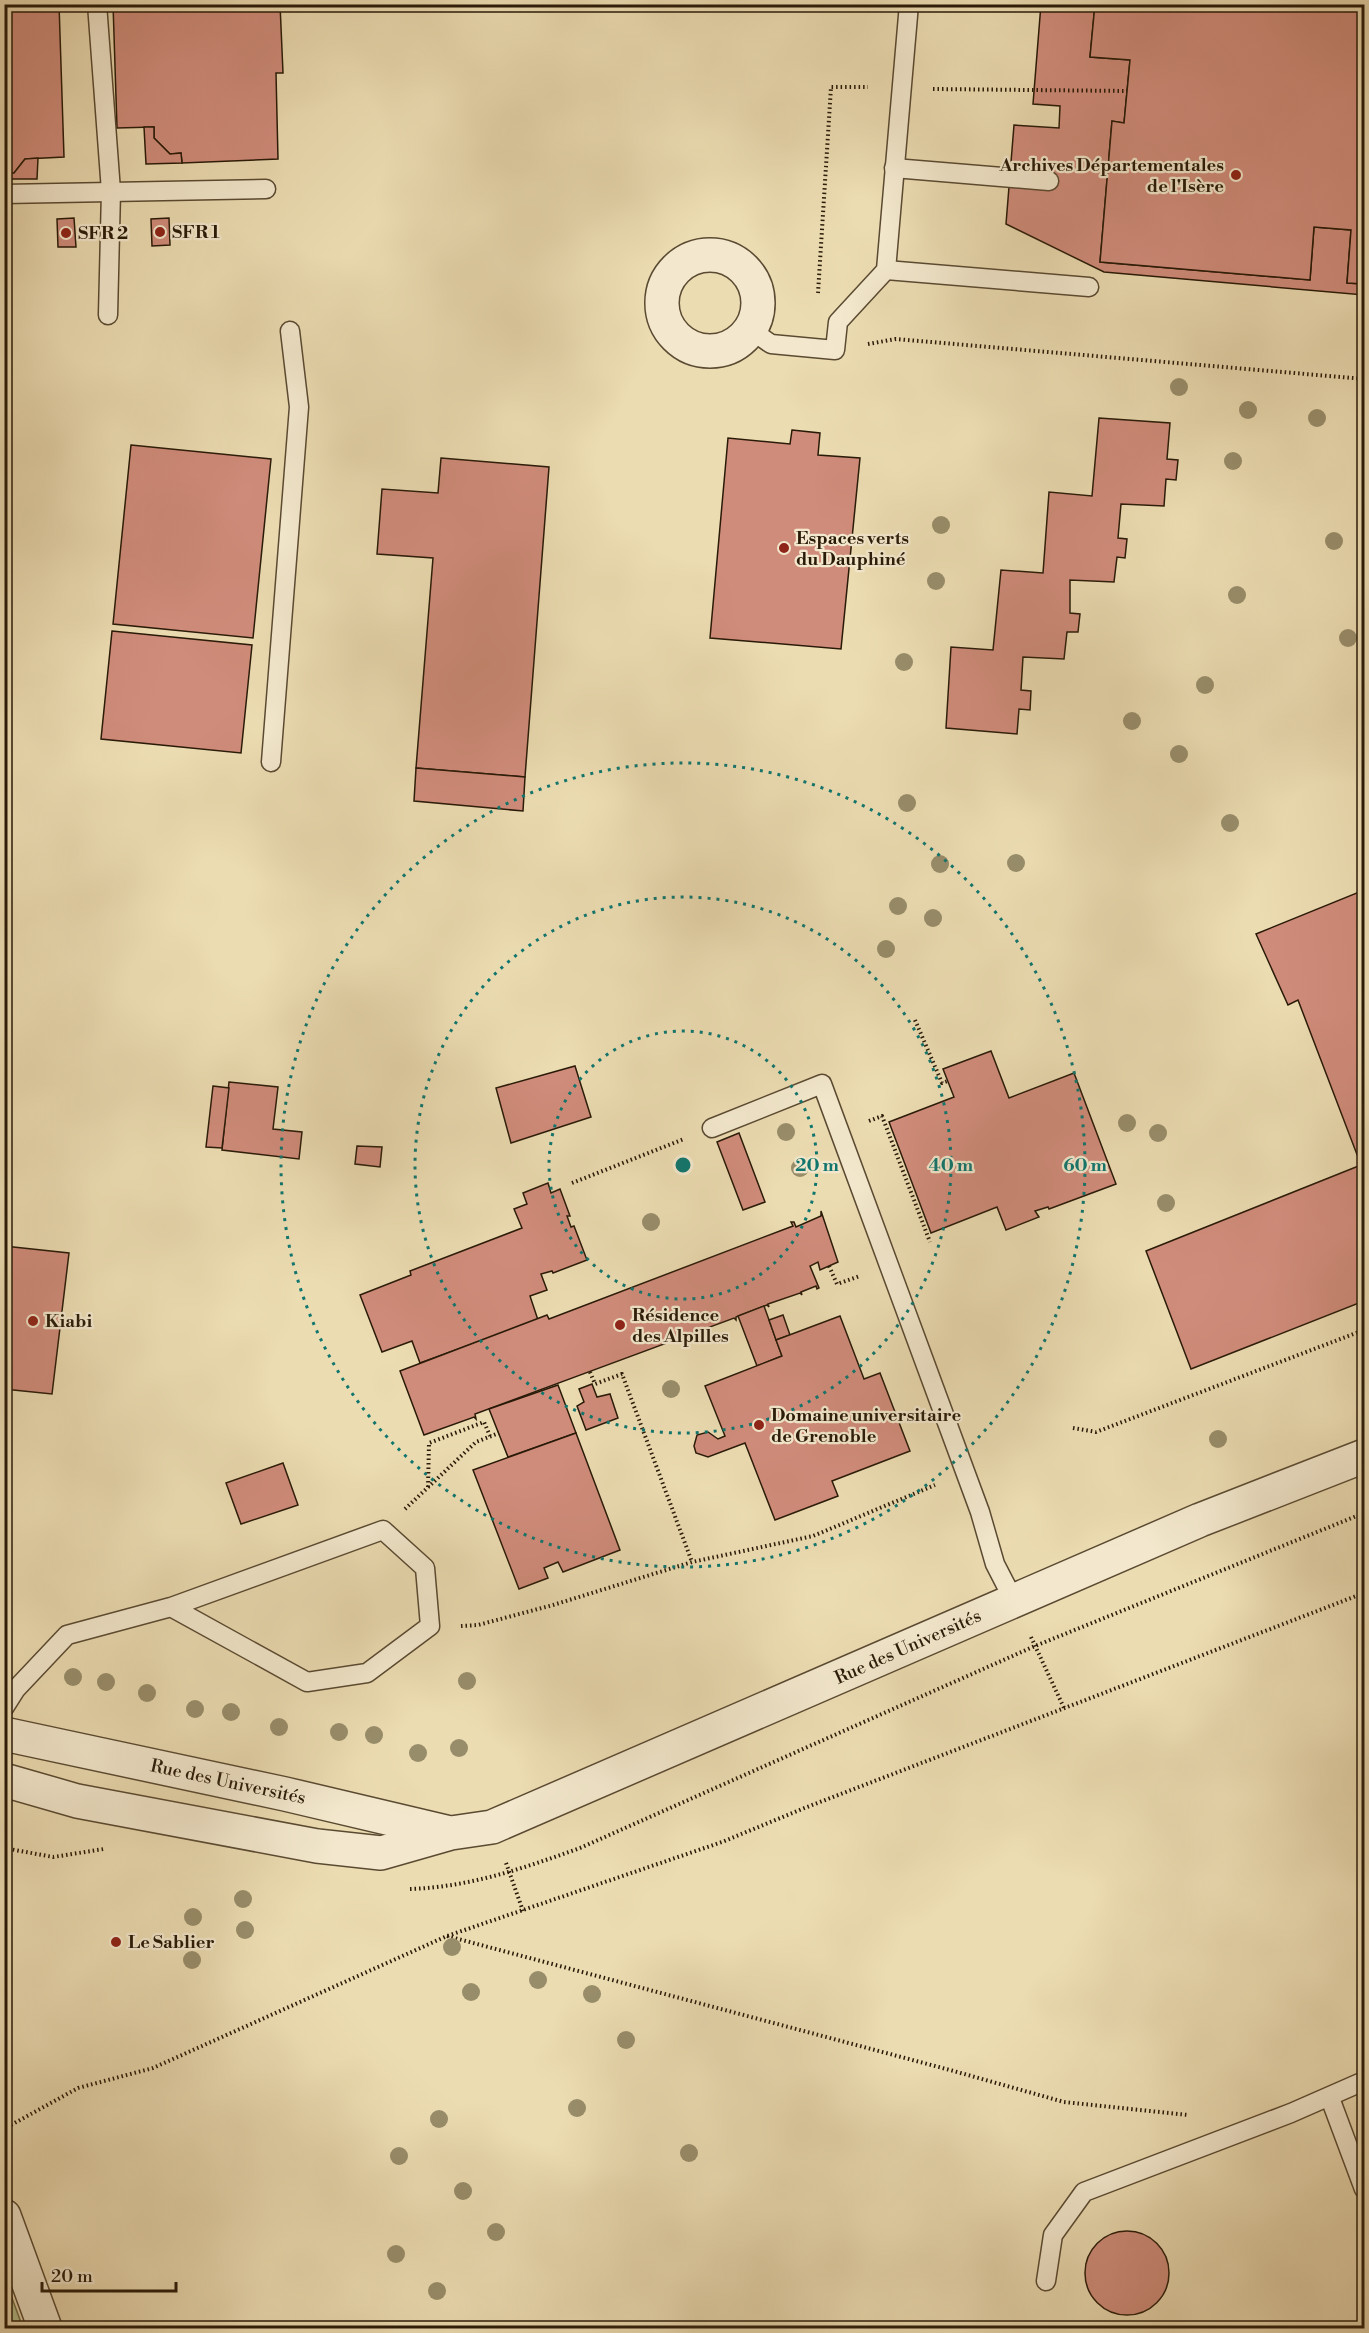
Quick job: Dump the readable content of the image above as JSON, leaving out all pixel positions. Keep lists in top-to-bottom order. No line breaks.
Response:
{"streets":{"street":["Rue des Universités"]},"places":["Archives Départementales de l'Isère","SFR 1","SFR 2","Espaces verts du Dauphiné","Kiabi","Résidence des Alpilles","Domaine universitaire de Grenoble","Le Sablier"],"scale_bar":"20 m","rings":["20 m","40 m","60 m"]}
